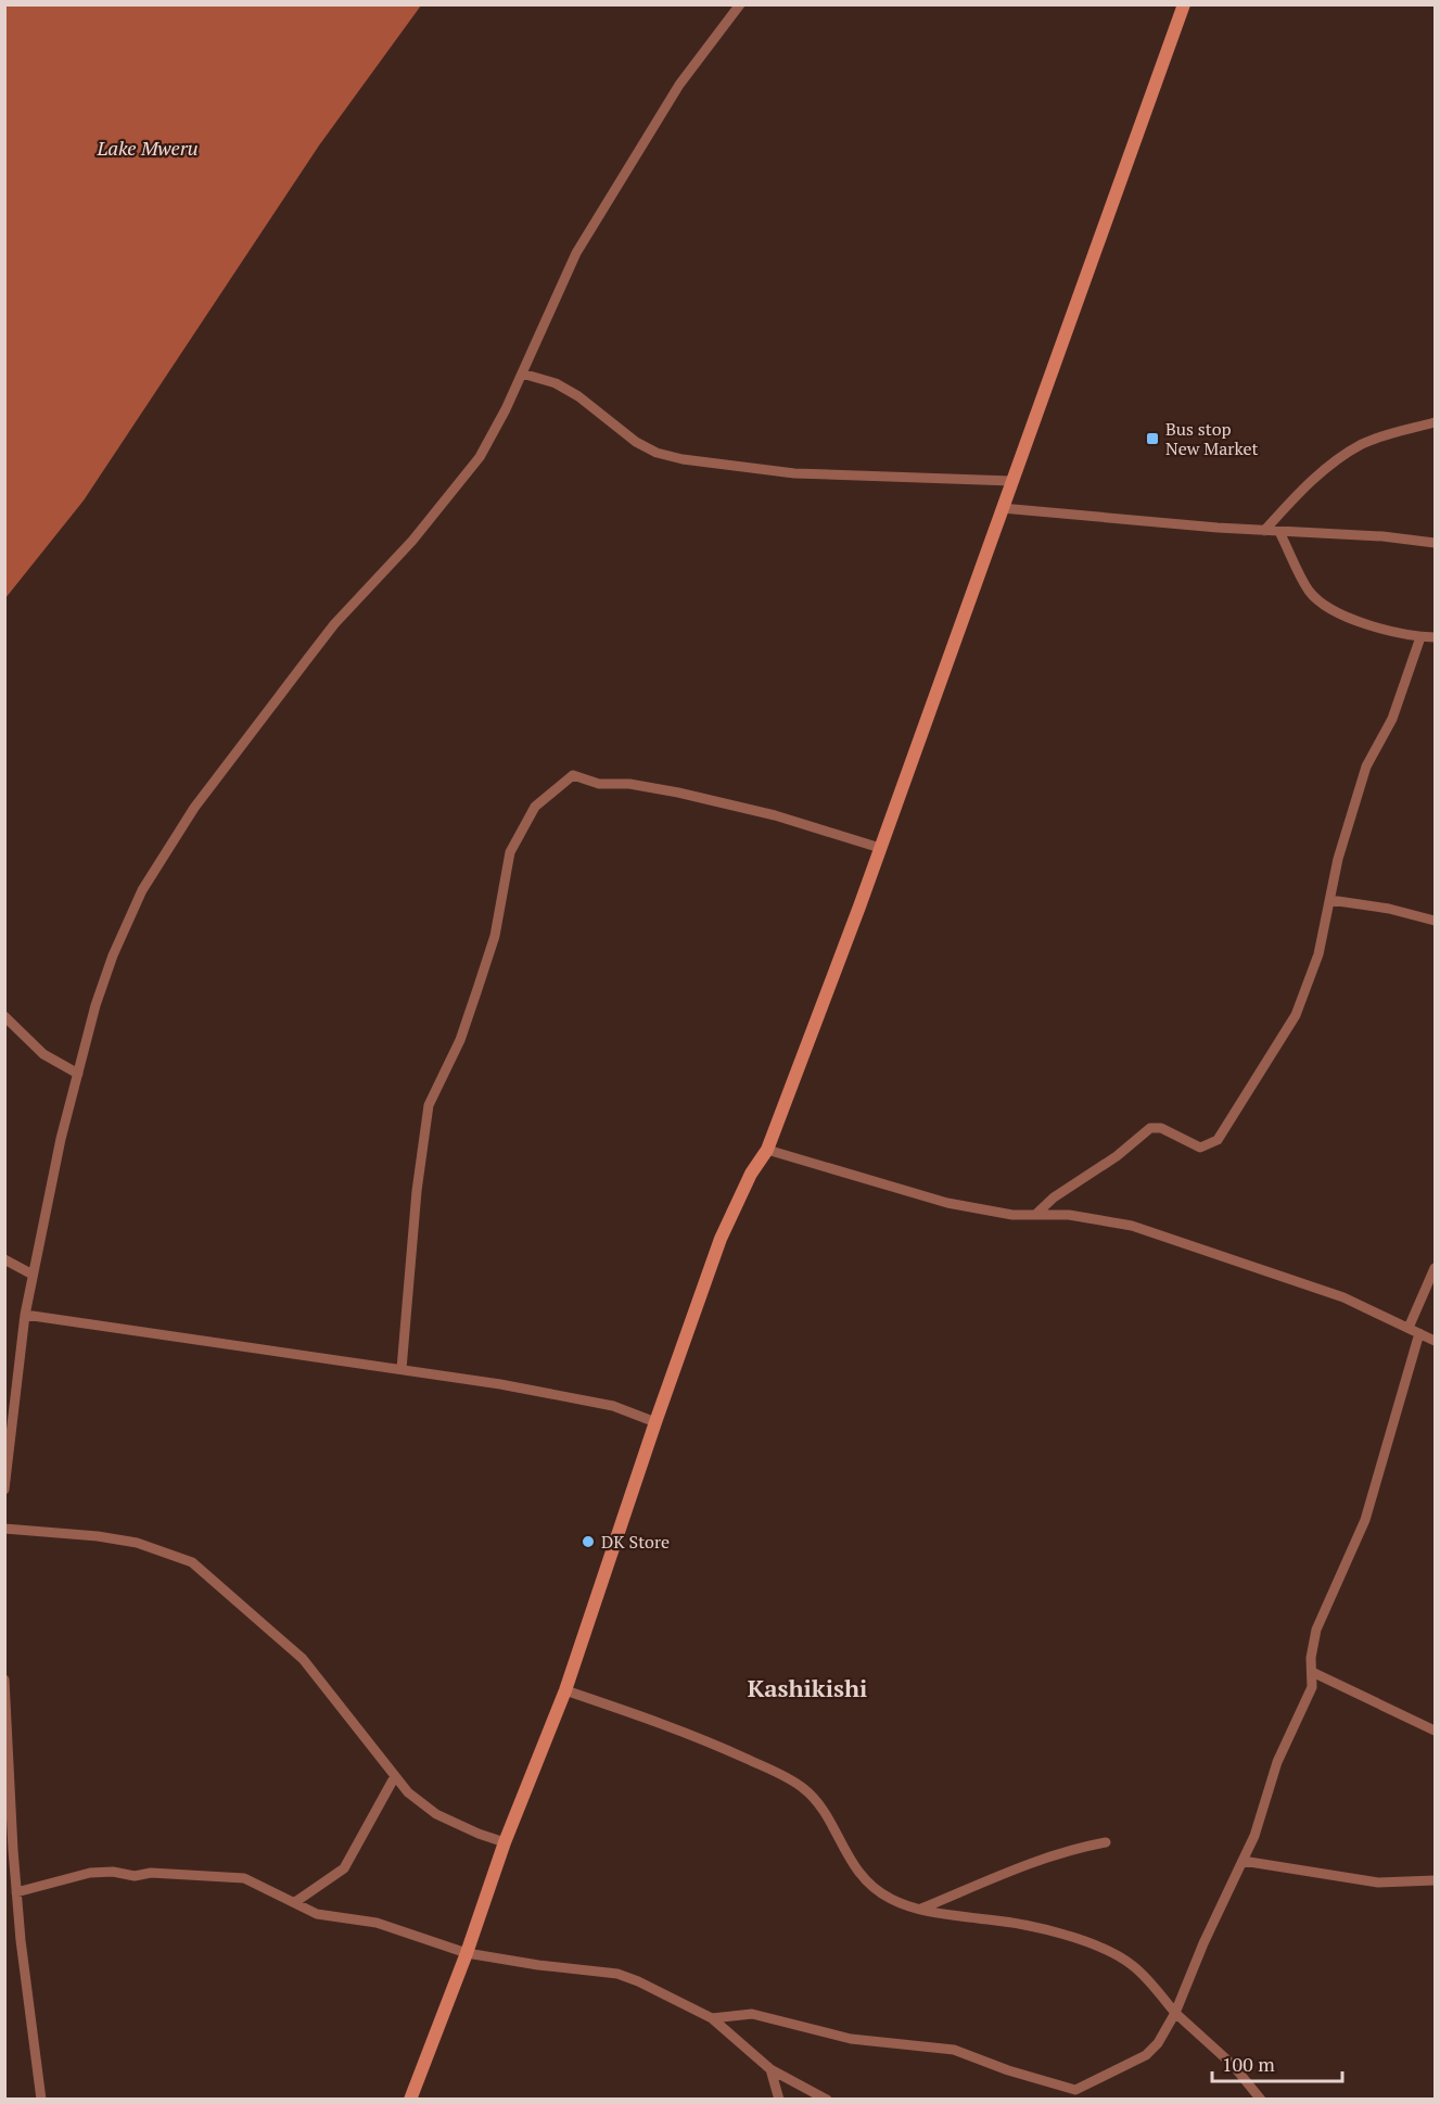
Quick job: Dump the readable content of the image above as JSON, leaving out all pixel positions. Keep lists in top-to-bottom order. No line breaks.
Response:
{"districts":["Kashikishi"],"water":["Lake Mweru"],"places":{"transit":["Bus stop New Market"],"other":["DK Store"]},"scale_bar":"100 m"}
